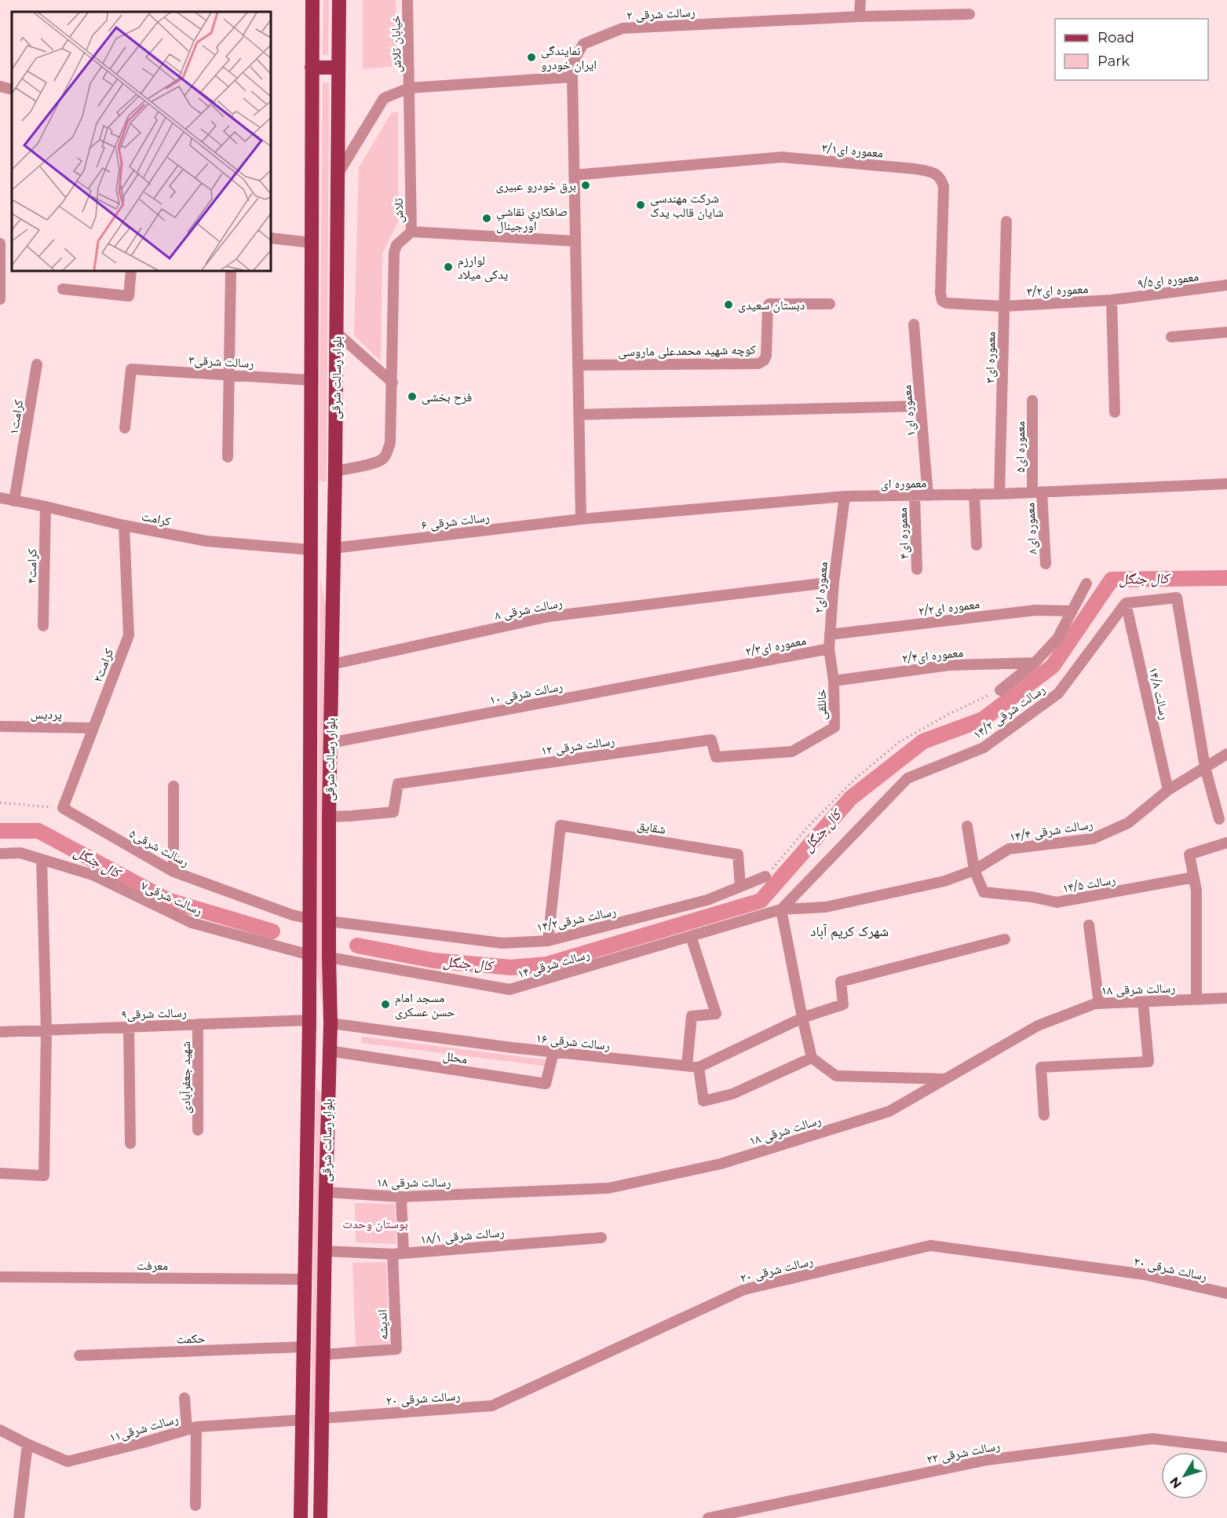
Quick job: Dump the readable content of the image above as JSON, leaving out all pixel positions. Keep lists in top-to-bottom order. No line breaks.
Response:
{"streets":{"main road":["بلوار رسالت شرقی"],"street":["رسالت شرقی ۲","خیابان تلاش","معموره ای۳/۱","تلاش","معموره ای۹/۵","معموره ای۳/۲","کوچه شهید محمدعلی ماروسی","معموره ای۳","رسالت شرقی۳","معموره ای۱","کرامت۱","معموره ای۵","معموره ای","کرامت","رسالت شرقی ۶","معموره ای۸","معموره ای۴","کرامت۴","معموره ای۲","معموره ای۲/۲","رسالت شرقی ۸","معموره ای۲/۳","معموره ای۲/۴","کرامت۲","رسالت شرقی ۱۰","رسالت ۱۴/۸","خانلقی","رسالت شرقی ۱۴/۲","پردیس","رسالت شرقی ۱۲","شقایق","رسالت شرقی ۱۴/۴","رسالت شرقی۵","رسالت ۱۴/۵","رسالت شرقی۷","رسالت شرقی۱۴/۲","رسالت شرقی ۱۴","رسالت شرقی ۱۸","رسالت شرقی۹","رسالت شرقی ۱۶","محلل","شهید جعفرآبادی","رسالت شرقی ۱۸/۱","معرفت","رسالت شرقی ۲۰","اندیشه","حکمت","رسالت شرقی۱۱","رسالت شرقی ۲۲"]},"crossings":[["رسالت شرقی ۲","معموره ای۳/۱"],["رسالت شرقی ۲","کوچه شهید محمدعلی ماروسی"],["رسالت شرقی ۲","معموره ای"],["رسالت شرقی ۲","رسالت شرقی ۶"],["خیابان تلاش","تلاش"],["معموره ای۳/۱","معموره ای۳/۲"],["معموره ای۳/۱","معموره ای۳"],["تلاش","بلوار رسالت شرقی"],["معموره ای۹/۵","معموره ای۳/۲"],["معموره ای۳/۲","معموره ای۳"],["معموره ای۳","معموره ای"],["رسالت شرقی۳","بلوار رسالت شرقی"],["بلوار رسالت شرقی","کرامت"],["بلوار رسالت شرقی","رسالت شرقی ۶"],["بلوار رسالت شرقی","رسالت شرقی ۸"],["بلوار رسالت شرقی","رسالت شرقی ۱۰"],["بلوار رسالت شرقی","رسالت شرقی ۱۲"],["بلوار رسالت شرقی","رسالت شرقی۵"],["بلوار رسالت شرقی","رسالت شرقی۷"],["بلوار رسالت شرقی","رسالت شرقی۱۴/۲"],["بلوار رسالت شرقی","رسالت شرقی ۱۴"],["بلوار رسالت شرقی","رسالت شرقی ۱۸"],["بلوار رسالت شرقی","رسالت شرقی۹"],["بلوار رسالت شرقی","رسالت شرقی ۱۶"],["بلوار رسالت شرقی","محلل"],["بلوار رسالت شرقی","رسالت شرقی ۱۸/۱"],["بلوار رسالت شرقی","معرفت"],["بلوار رسالت شرقی","رسالت شرقی ۲۰"],["بلوار رسالت شرقی","اندیشه"],["بلوار رسالت شرقی","حکمت"],["بلوار رسالت شرقی","رسالت شرقی۱۱"],["معموره ای۱","معموره ای"],["کرامت۱","کرامت"],["معموره ای۵","معموره ای"],["معموره ای۵","معموره ای۸"],["معموره ای","رسالت شرقی ۶"],["معموره ای","معموره ای۸"],["معموره ای","معموره ای۴"],["معموره ای","معموره ای۲"],["کرامت","کرامت۴"],["کرامت","کرامت۲"],["معموره ای۲","معموره ای۲/۲"],["معموره ای۲","رسالت شرقی ۸"],["معموره ای۲","معموره ای۲/۳"],["معموره ای۲","معموره ای۲/۴"],["معموره ای۲","خانلقی"],["معموره ای۲/۳","رسالت شرقی ۱۰"],["معموره ای۲/۴","خانلقی"],["کرامت۲","پردیس"],["کرامت۲","رسالت شرقی۵"],["رسالت ۱۴/۸","رسالت شرقی ۱۴/۲"],["رسالت ۱۴/۸","رسالت شرقی ۱۴/۴"],["خانلقی","رسالت شرقی ۱۲"],["رسالت شرقی ۱۴/۲","رسالت شرقی ۱۴/۴"],["رسالت شرقی ۱۴/۲","رسالت شرقی ۱۴"],["شقایق","رسالت شرقی۱۴/۲"],["رسالت شرقی ۱۴/۴","رسالت ۱۴/۵"],["رسالت شرقی ۱۴/۴","رسالت شرقی ۱۴"],["رسالت شرقی۹","شهید جعفرآبادی"],["رسالت شرقی ۱۶","محلل"],["رسالت شرقی ۱۸/۱","اندیشه"]],"districts":["شهرک کریم آباد"],"water":["کال جنگل"],"parks":["بوستان وحدت"],"places":["نمایندگی ایران خودرو","برق خودرو عبیری","شرکت مهندسی شایان قالب یدک","صافكاري نقاشي اورجينال","لوارزم یدکی میلاد","دبستان سعیدی","فرح بخشی","مسجد امام حسن عسکری"],"legend":["Road","Park"],"north":"bottom left"}
